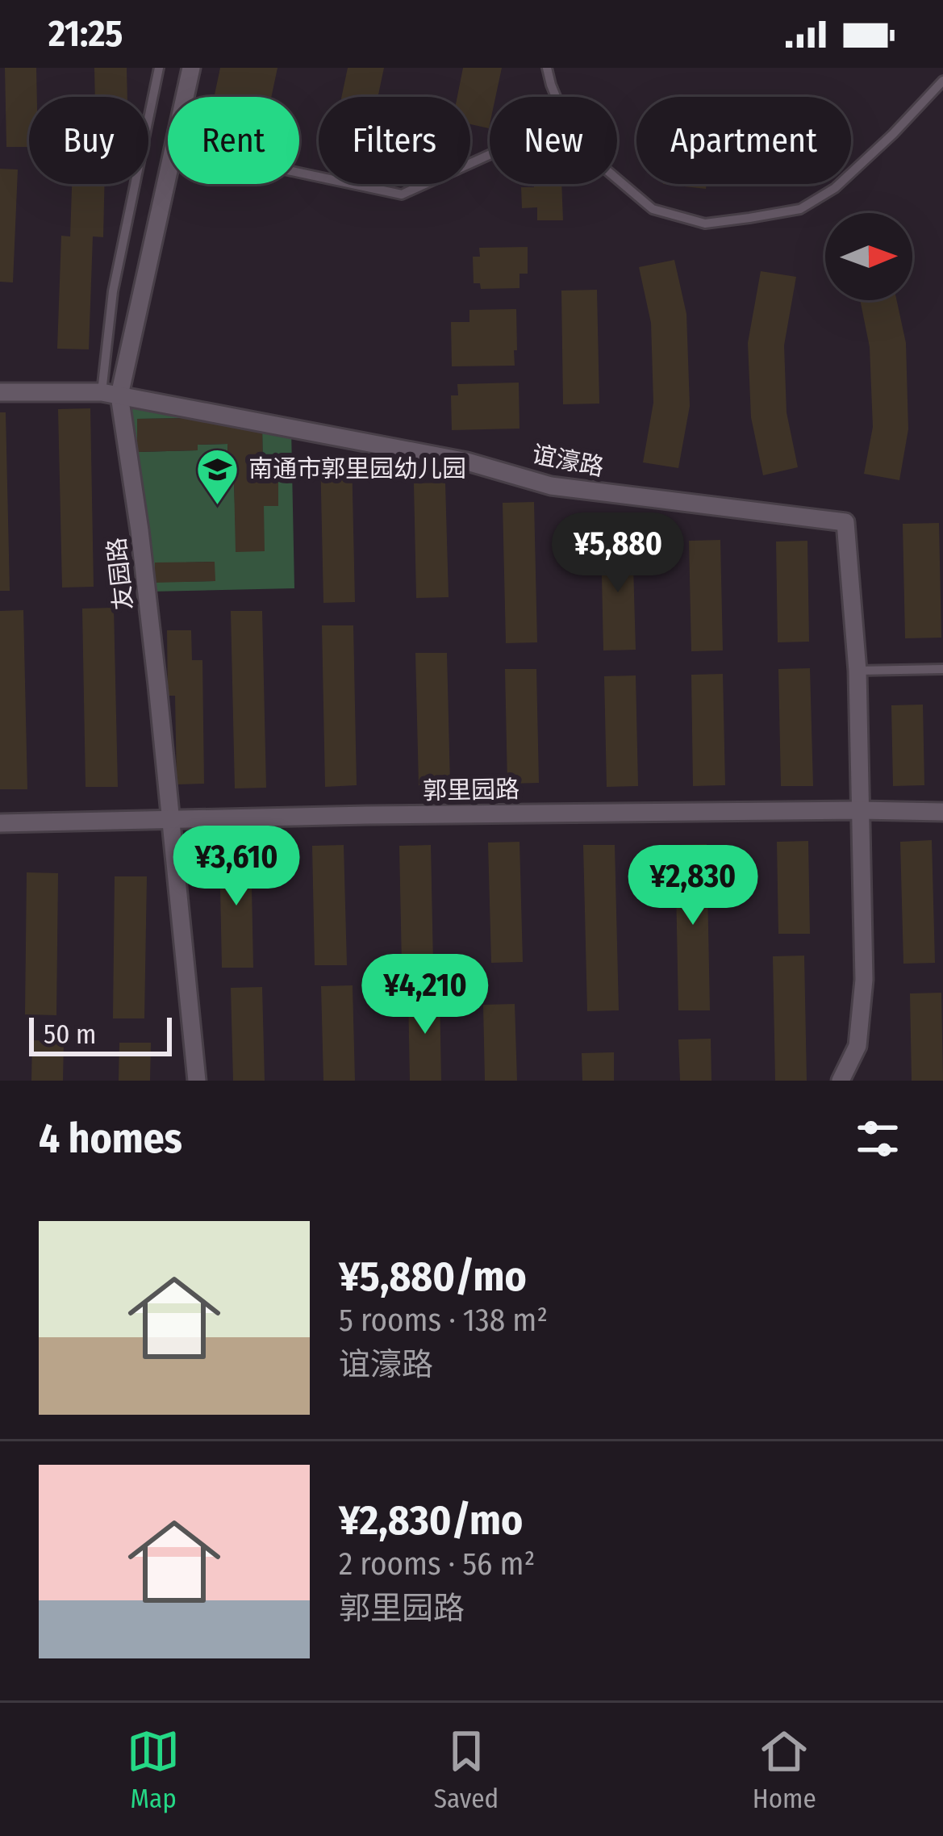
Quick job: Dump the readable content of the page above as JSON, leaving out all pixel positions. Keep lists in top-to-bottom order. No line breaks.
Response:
{"streets":{"street":["谊濠路","友园路","郭里园路"]},"crossings":[["谊濠路","友园路"],["谊濠路","郭里园路"],["友园路","郭里园路"]],"places":{"school or university":["南通市郭里园幼儿园"]},"scale_bar":"50 m","north":"right","page":{"status":"21:25","chip":["Buy","Rent","Filters","New","Apartment"],"price":["¥5,880","¥3,610","¥2,830","¥4,210"],"scale":"50 m","heading":"4 homes","list":[{"name":"¥5,880/mo","note":"5 rooms · 138 m² · 谊濠路"},{"name":"¥2,830/mo","note":"2 rooms · 56 m² · 郭里园路"}],"tabs":["Map","Saved","Home"]}}
